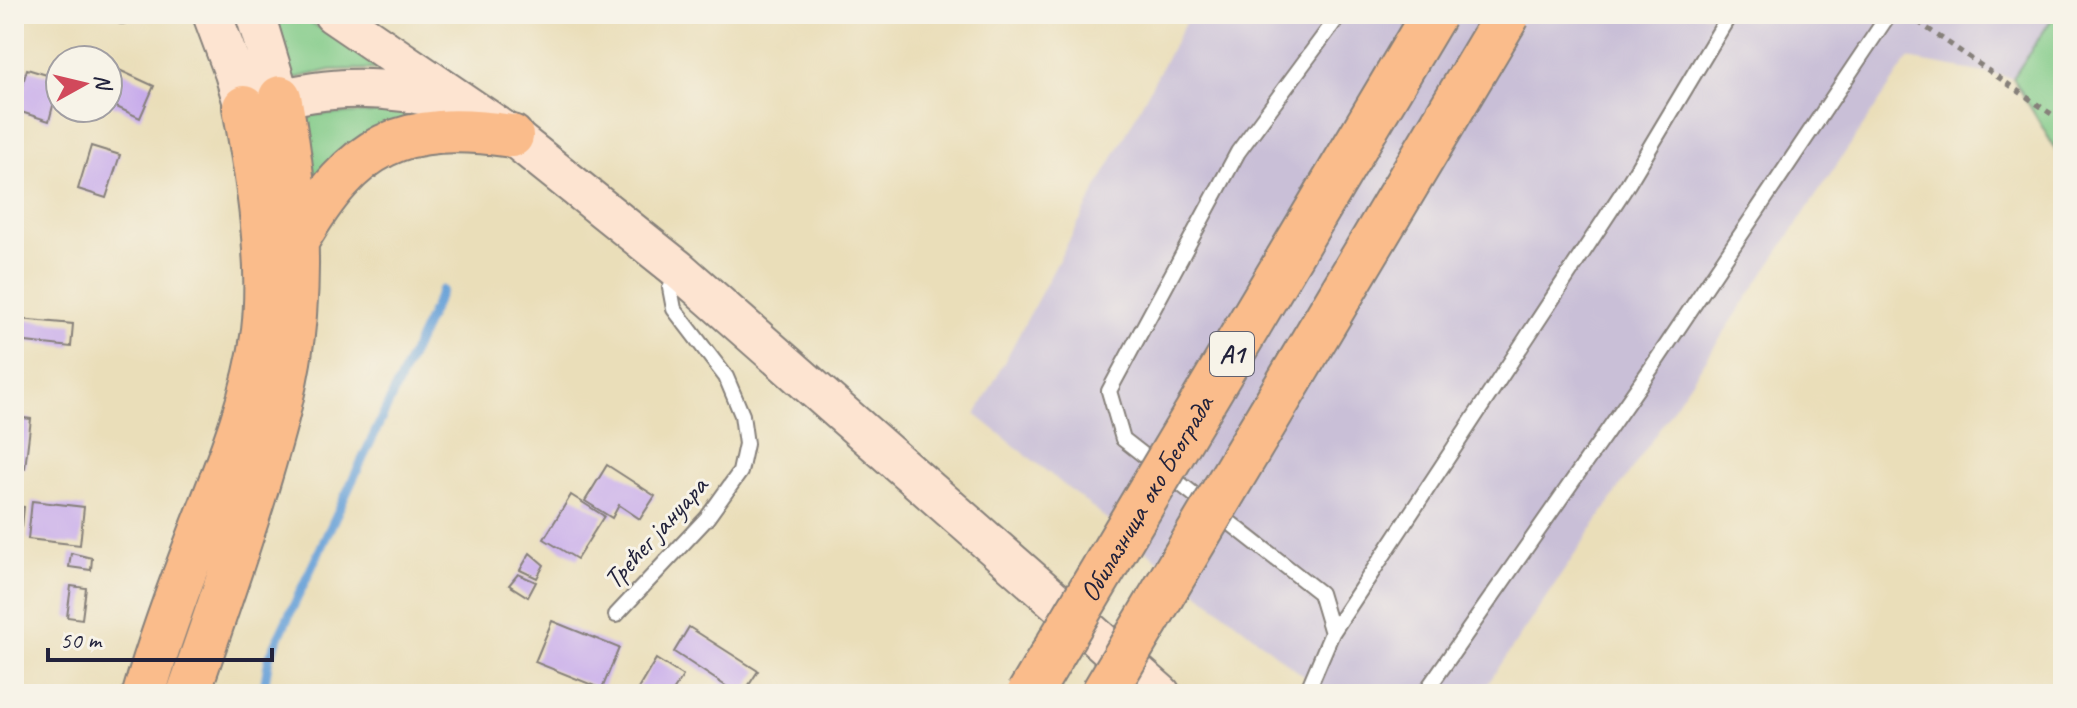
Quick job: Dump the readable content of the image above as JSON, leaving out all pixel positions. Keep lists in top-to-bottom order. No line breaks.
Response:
{"streets":{"highway":["A1","Обилазница око Београда"],"lane":["Трећег јануара"]},"scale_bar":"50 m","north":"right"}
